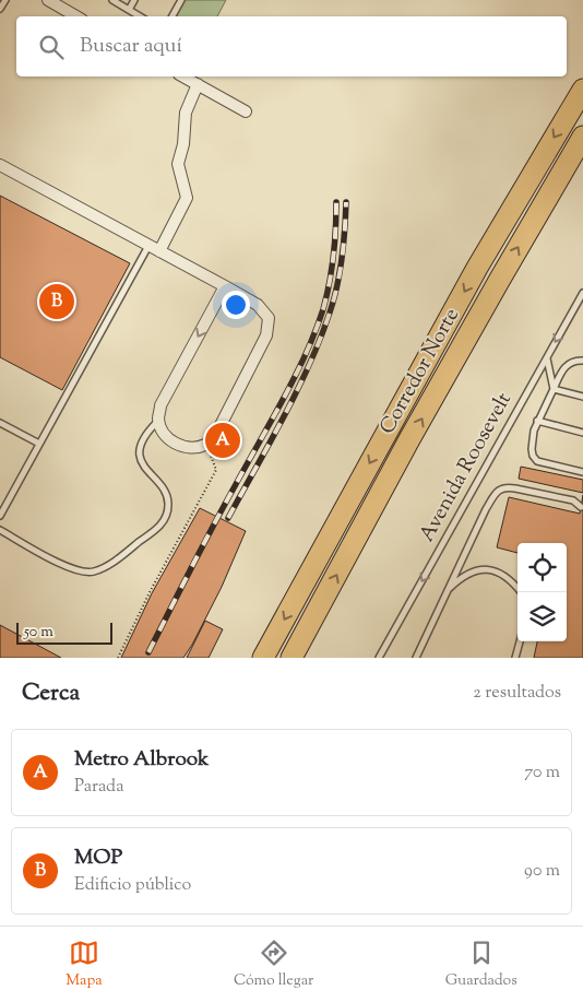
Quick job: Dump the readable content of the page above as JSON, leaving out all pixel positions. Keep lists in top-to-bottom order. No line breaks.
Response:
{"streets":{"highway":["Corredor Norte"],"lane":["Avenida Roosevelt"]},"one_way":["Avenida Roosevelt"],"scale_bar":"50 m","page":{"search":"Buscar aquí","pins":["B","A"],"scale":"50 m","heading":["Cerca","2 resultados"],"list":[{"mark":"A","name":"Metro Albrook","note":"Parada","value":"70 m"},{"mark":"B","name":"MOP","note":"Edificio público","value":"90 m"}],"nav":["Mapa","Cómo llegar","Guardados"]}}
